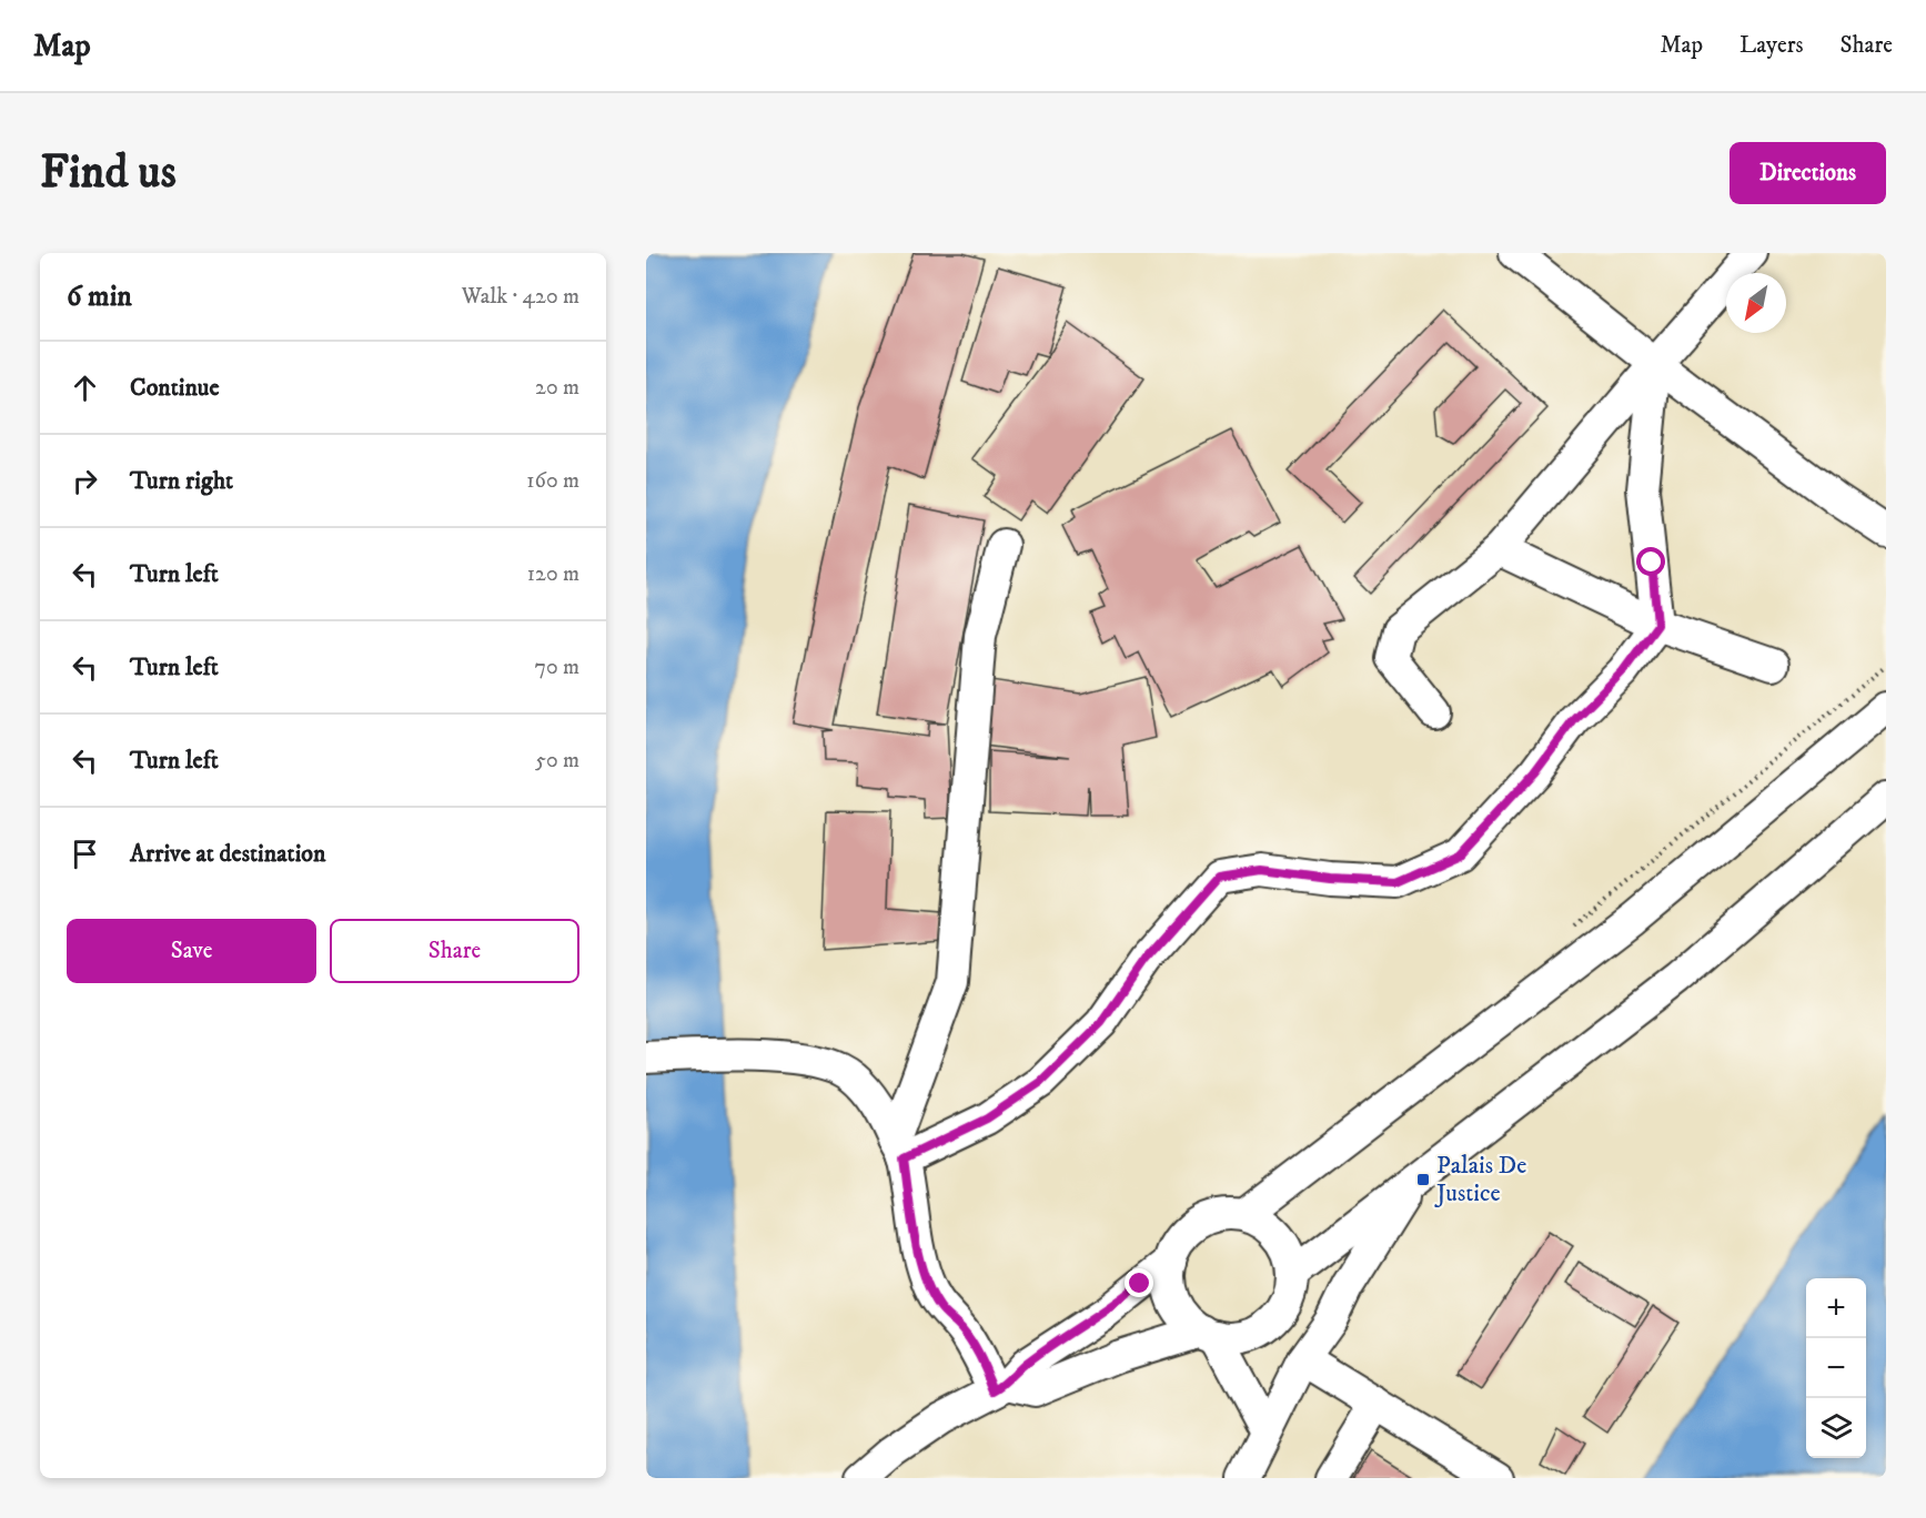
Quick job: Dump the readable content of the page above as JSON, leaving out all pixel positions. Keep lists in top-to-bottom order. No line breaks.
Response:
{"places":{"transit":["Palais De Justice"]},"north":"bottom left","page":{"header":"Map","nav":["Map","Layers","Share"],"buttons":["Directions",["Save","Share"]],"title":"Find us","heading":["6 min","Walk · 420 m"],"list":[["Continue","20 m"],["Turn right","160 m"],["Turn left","120 m"],["Turn left","70 m"],["Turn left","50 m"],"Arrive at destination"],"map_buttons":["+","−"]}}
